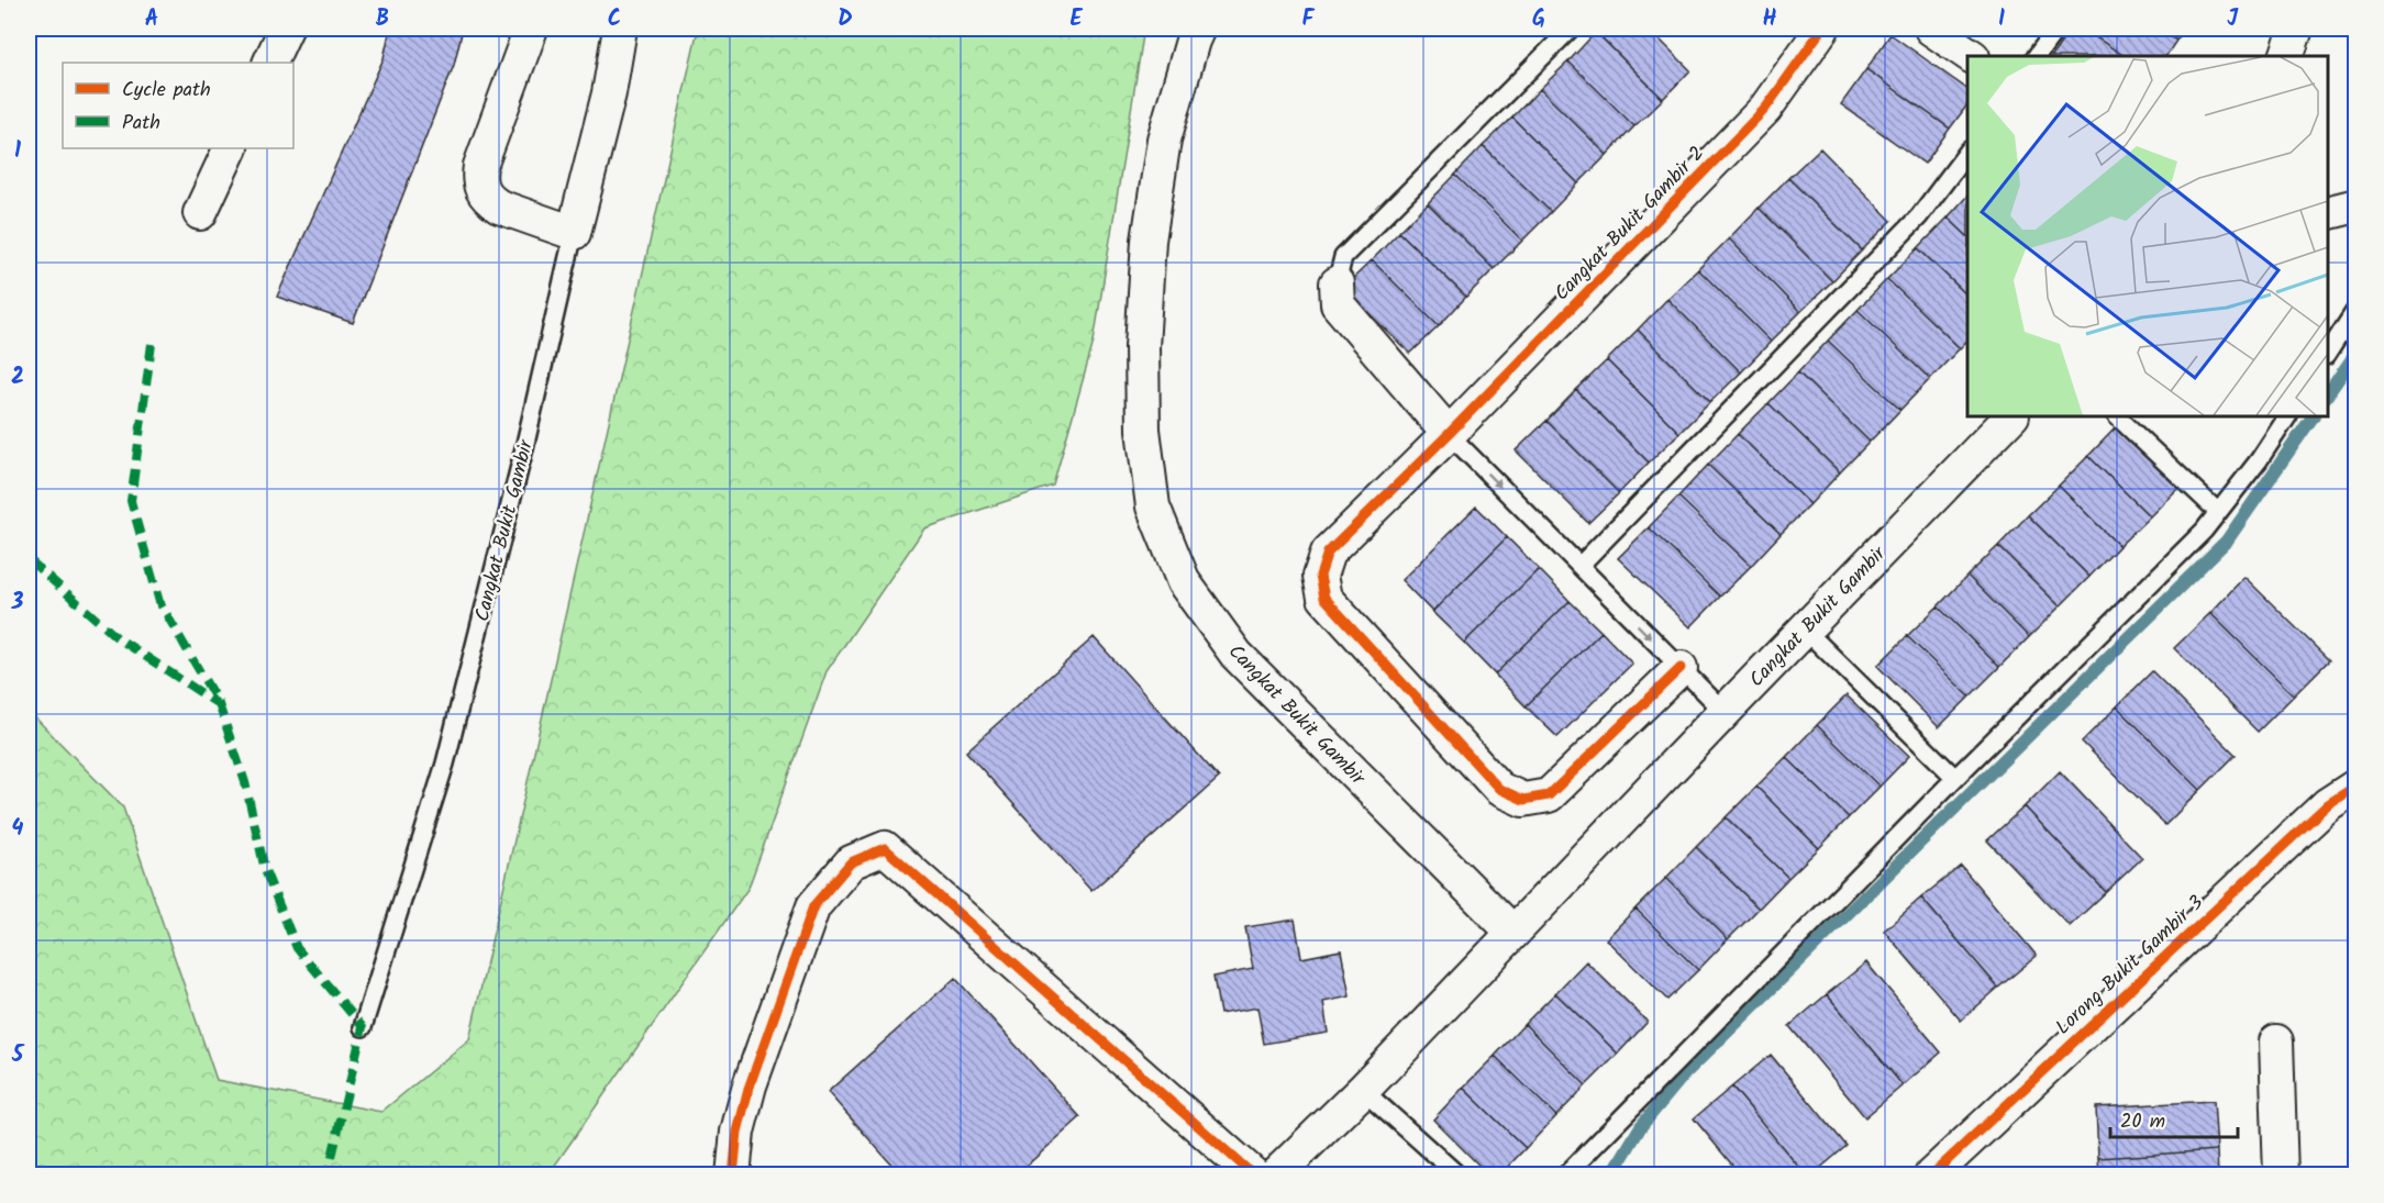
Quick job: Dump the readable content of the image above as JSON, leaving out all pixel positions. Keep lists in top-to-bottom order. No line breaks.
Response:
{"streets":{"street":["Cangkat Bukit Gambir 2","Cangkat Bukit Gambir","Lorong Bukit Gambir 3"]},"legend":["Cycle path","Path"],"scale_bar":"20 m","grid":{"columns":["A","B","C","D","E","F","G","H","I","J"],"rows":["1","2","3","4","5"]}}
